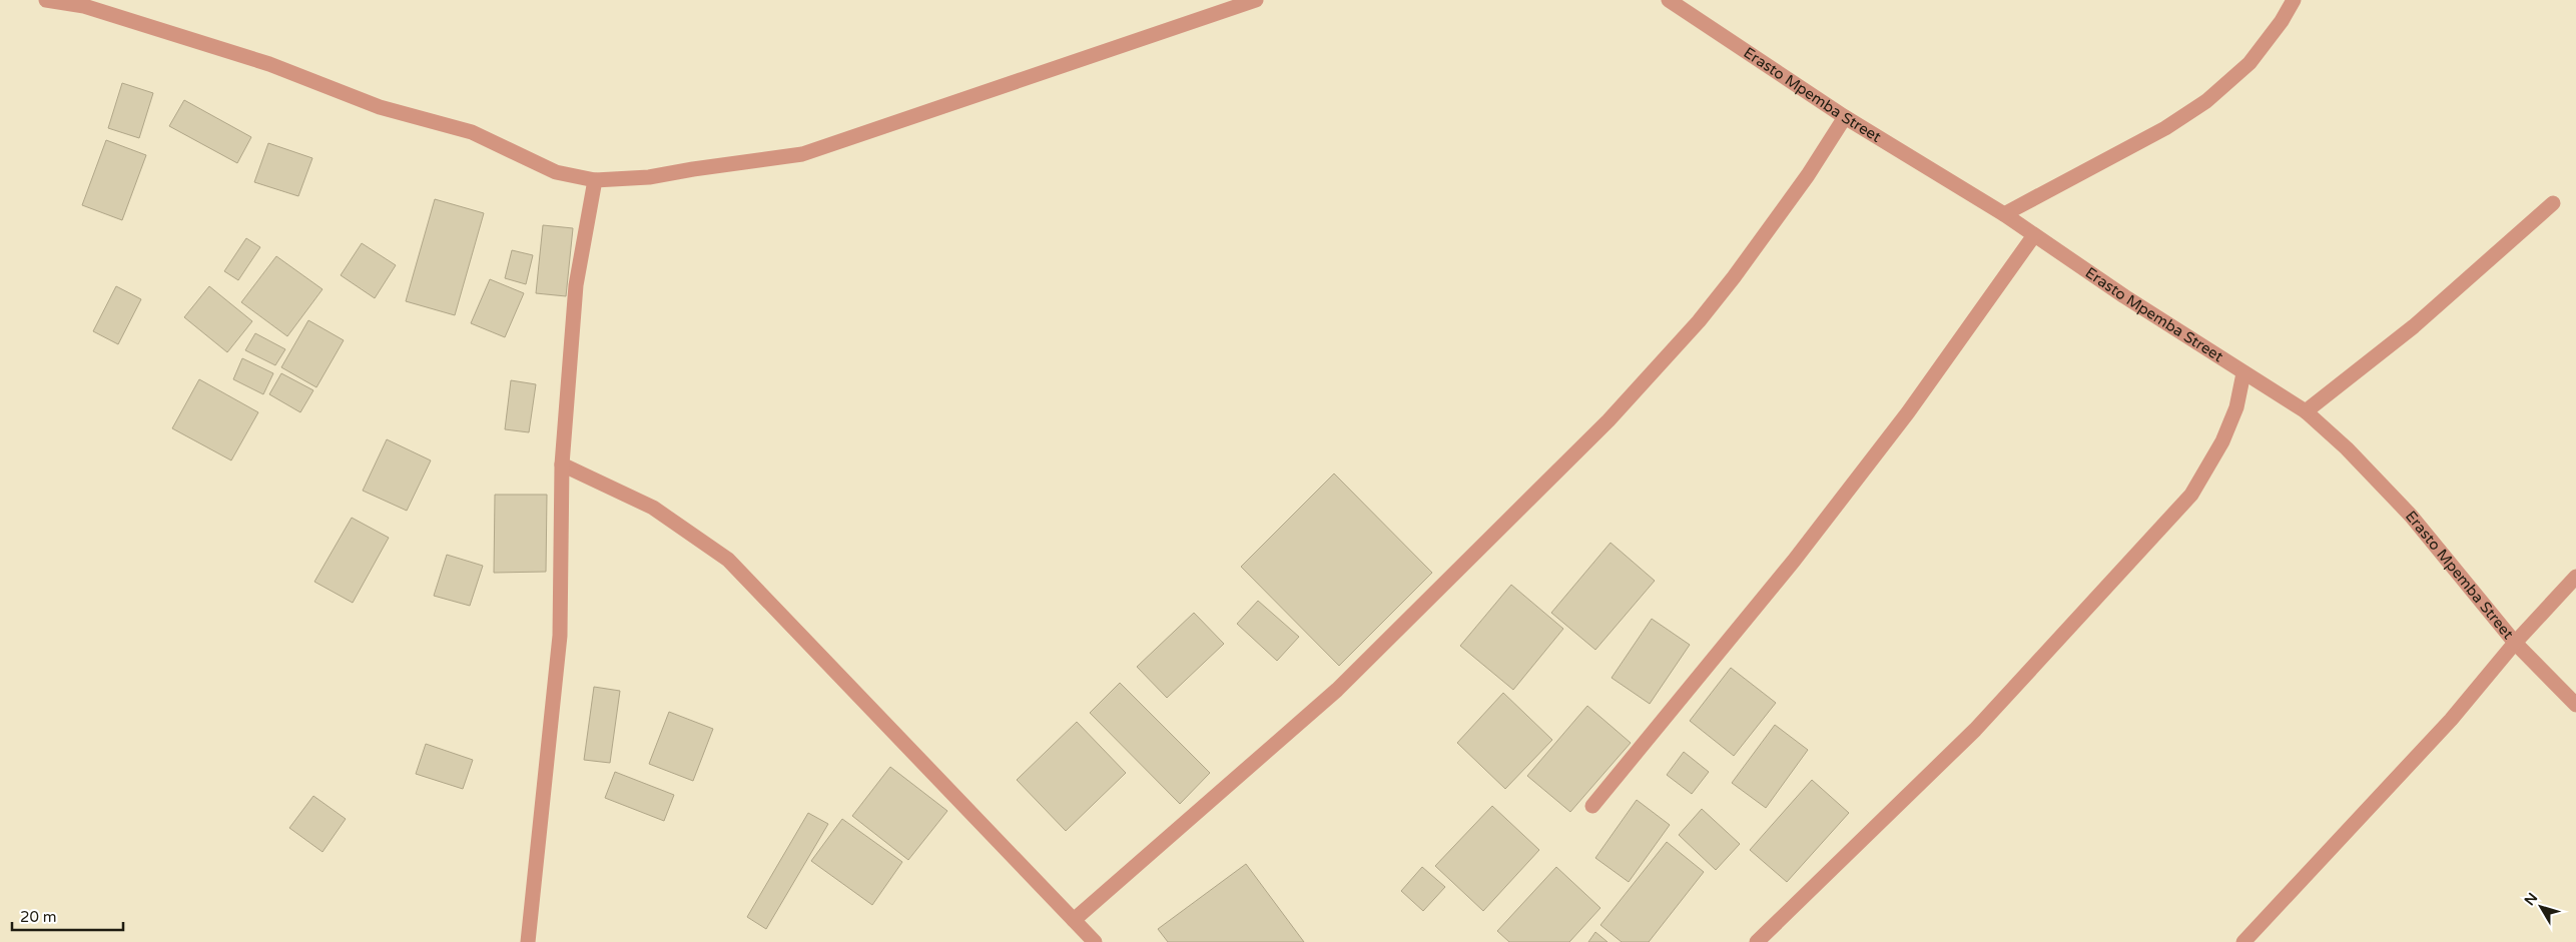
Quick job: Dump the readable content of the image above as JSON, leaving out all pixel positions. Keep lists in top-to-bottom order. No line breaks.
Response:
{"streets":{"street":["Erasto Mpemba Street"]},"scale_bar":"20 m","north":"top left"}
